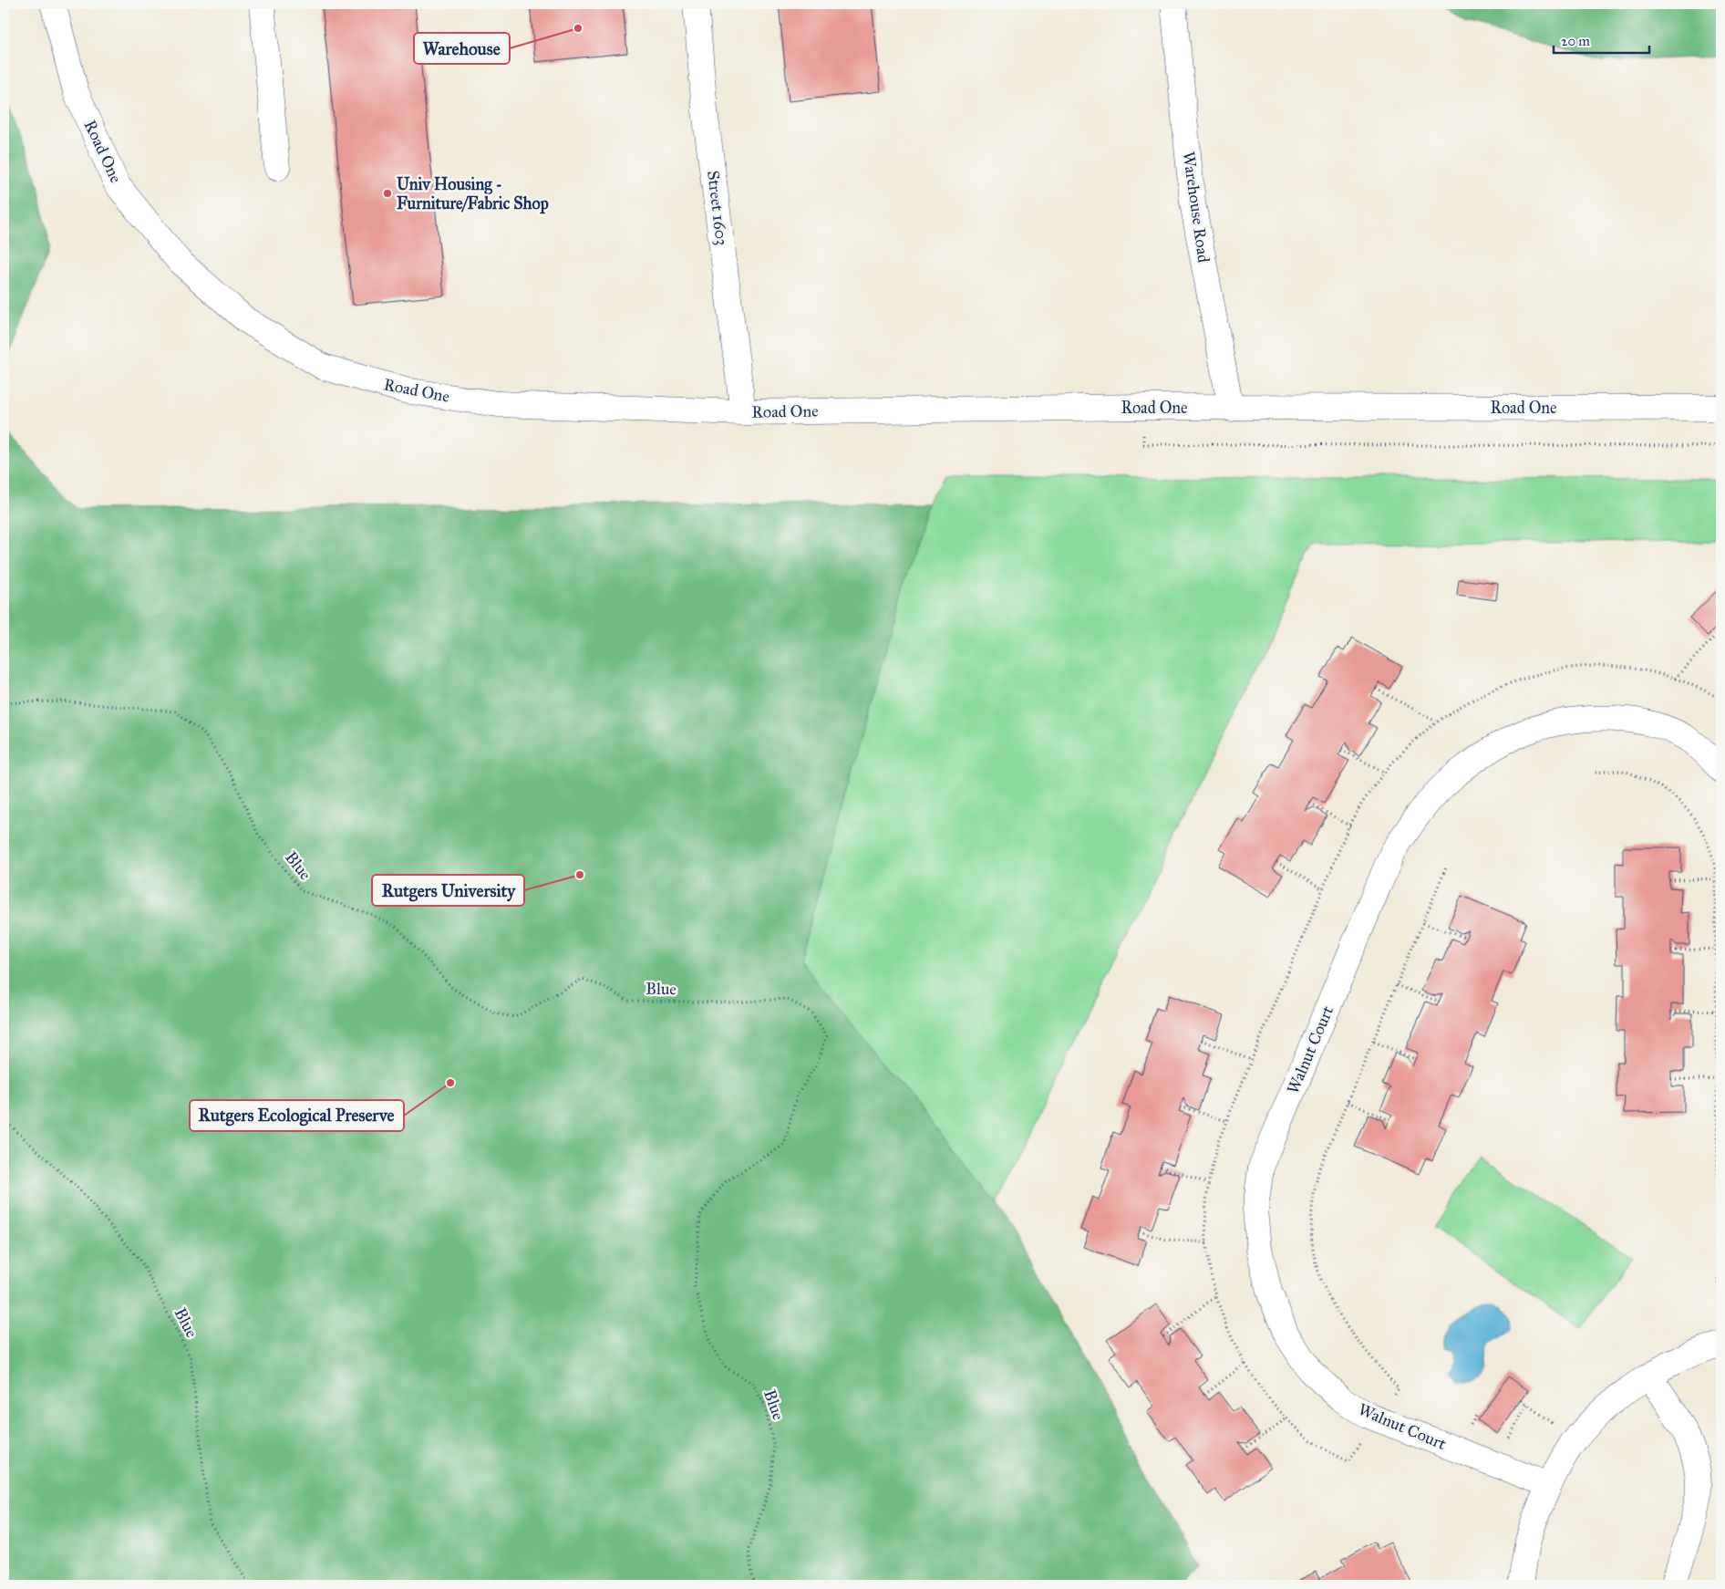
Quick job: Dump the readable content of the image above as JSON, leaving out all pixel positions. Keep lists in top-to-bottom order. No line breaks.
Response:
{"streets":{"street":["Road One","Warehouse Road","Street 1603","Walnut Court"],"path":["Blue"]},"crossings":[["Road One","Warehouse Road"],["Road One","Street 1603"]],"places":["Warehouse","Univ Housing - Furniture/Fabric Shop","Rutgers University","Rutgers Ecological Preserve"],"scale_bar":"20 m"}
